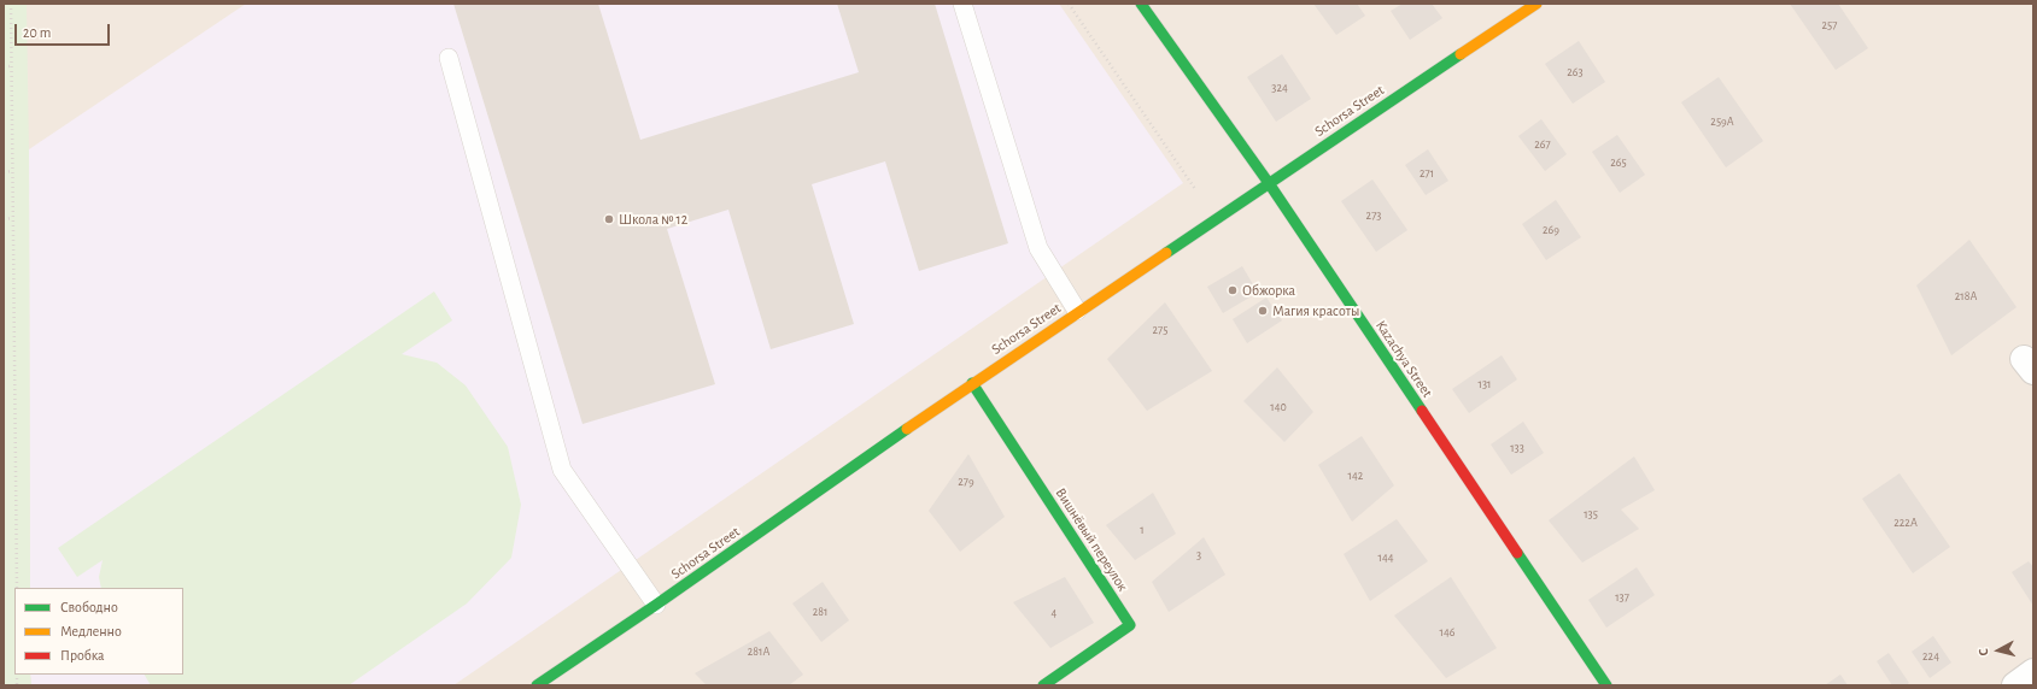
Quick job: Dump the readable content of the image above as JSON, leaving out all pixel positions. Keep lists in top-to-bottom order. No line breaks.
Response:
{"streets":{"street":["Schorsa Street","Kazachya Street","Вишнёвый переулок"]},"crossings":[["Schorsa Street","Kazachya Street"],["Schorsa Street","Вишнёвый переулок"]],"places":["Школа № 12","Обжорка","Магия красоты"],"house_numbers":["257","263","324","259А","267","265","271","273","269","218А","275","131","140","133","142","279","135","222А","1","3","144","137","281","4","146","281А","224"],"legend":["Свободно","Медленно","Пробка"],"scale_bar":"20 m","north":"left"}
